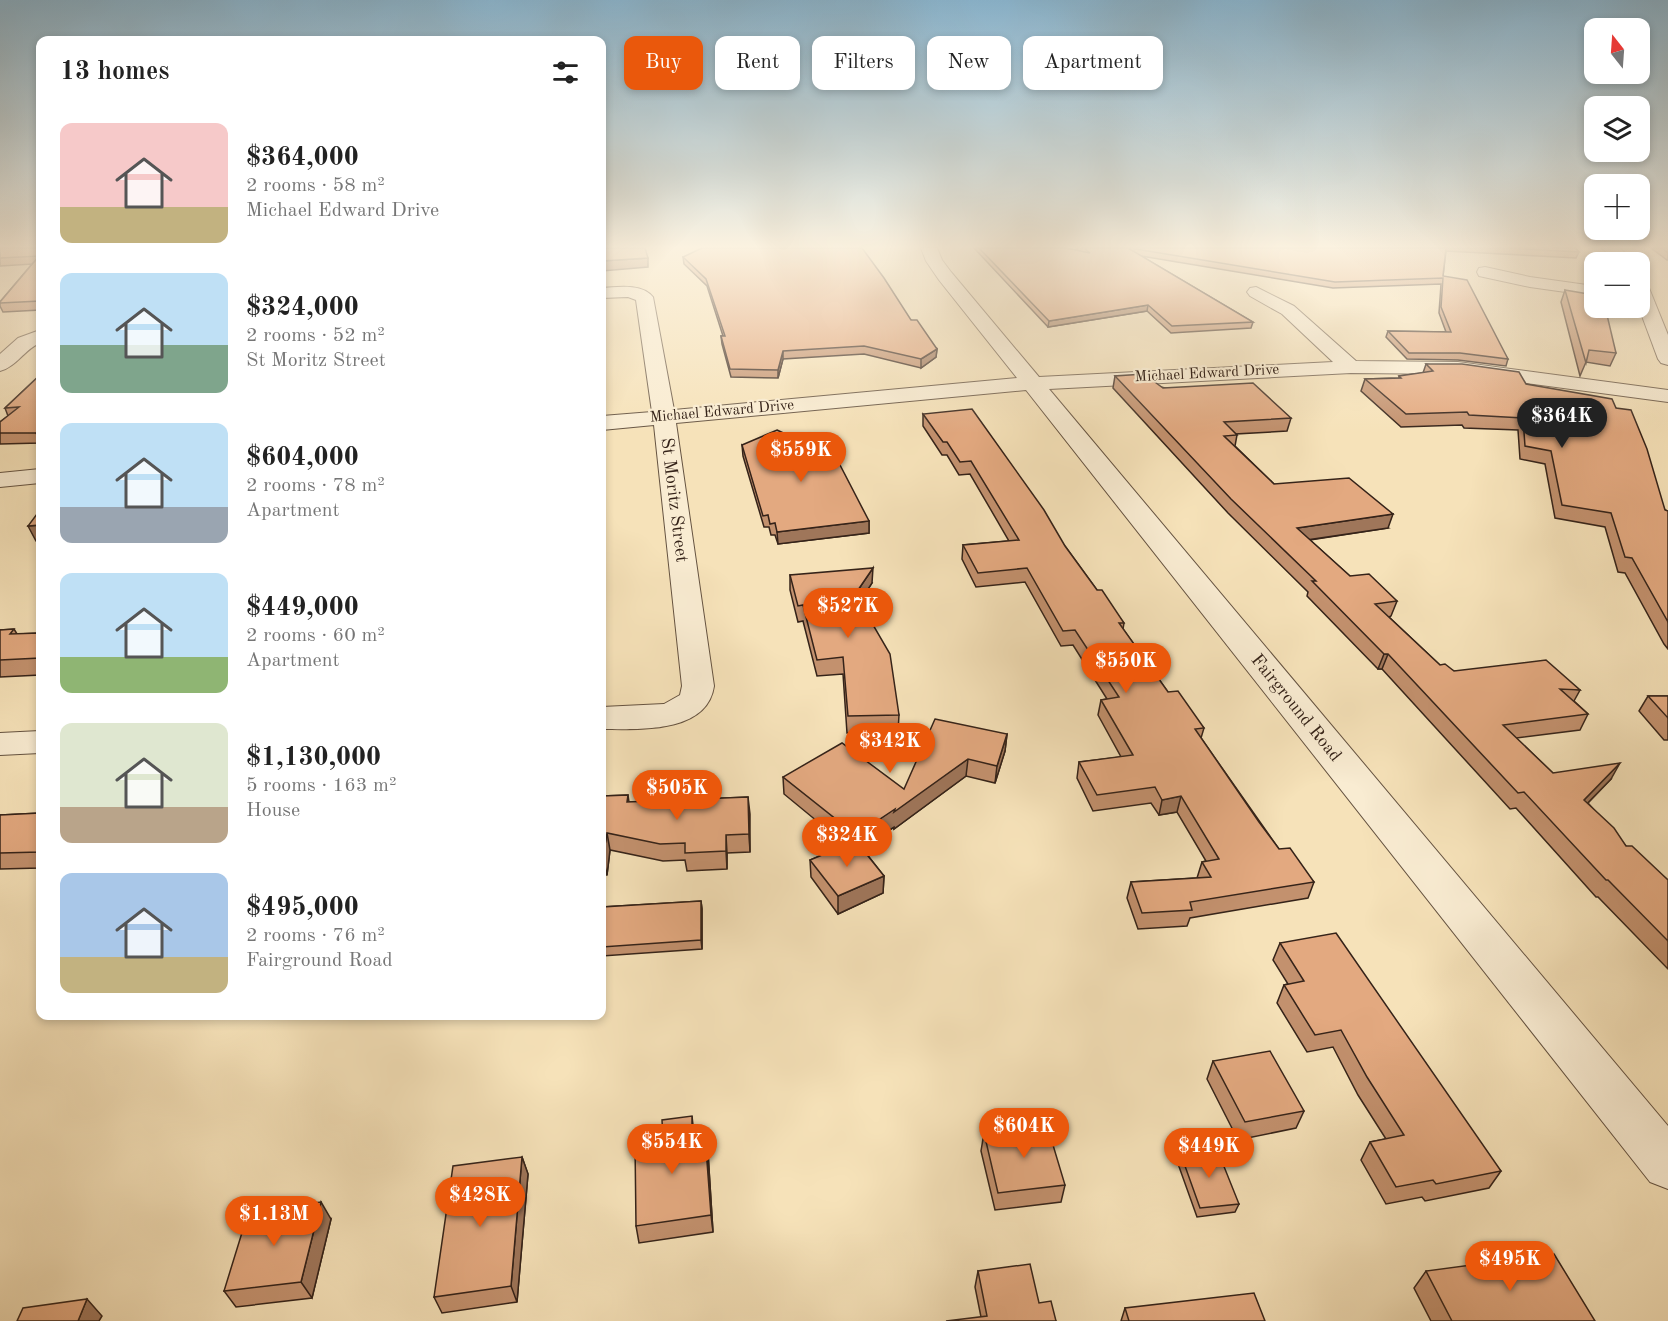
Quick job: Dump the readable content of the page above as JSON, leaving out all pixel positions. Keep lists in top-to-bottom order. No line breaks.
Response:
{"streets":{"street":["Michael Edward Drive","St Moritz Street","Fairground Road"]},"crossings":[["Michael Edward Drive","St Moritz Street"],["Michael Edward Drive","Fairground Road"]],"north":"top","page":{"map_buttons":["+","−"],"chip":["Buy","Rent","Filters","New","Apartment"],"heading":"13 homes","list":[{"name":"$364,000","note":"2 rooms · 58 m² · Michael Edward Drive"},{"name":"$324,000","note":"2 rooms · 52 m² · St Moritz Street"},{"name":"$604,000","note":"2 rooms · 78 m² · Apartment"},{"name":"$449,000","note":"2 rooms · 60 m² · Apartment"},{"name":"$1,130,000","note":"5 rooms · 163 m² · House"},{"name":"$495,000","note":"2 rooms · 76 m² · Fairground Road"}],"price":["$364K","$559K","$527K","$550K","$342K","$505K","$324K","$604K","$554K","$449K","$428K","$1.13M","$495K"]}}
